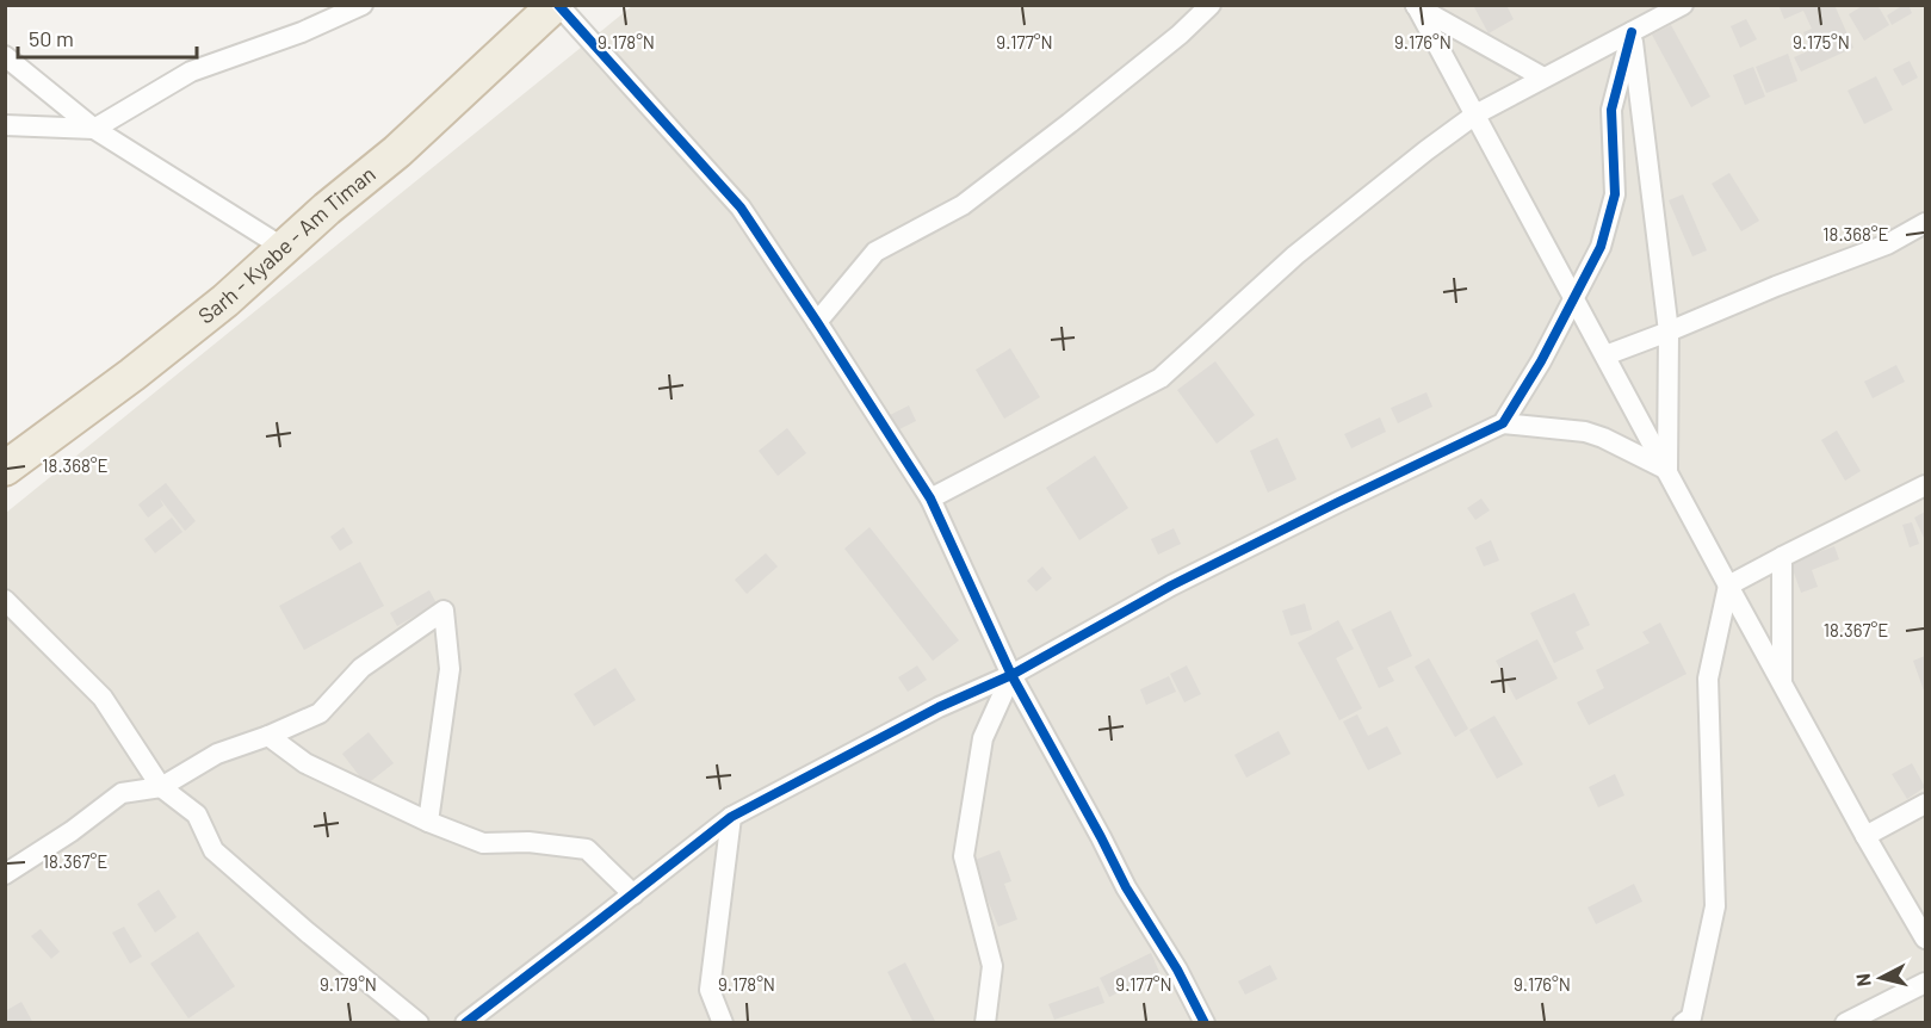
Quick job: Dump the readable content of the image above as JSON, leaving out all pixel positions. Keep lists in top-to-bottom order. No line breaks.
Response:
{"streets":{"highway":["Sarh - Kyabe - Am Timan"]},"scale_bar":"50 m","north":"left","coordinates":["9.178°N","9.177°N","9.176°N","9.175°N","18.368°E","18.367°E","9.179°N"]}
